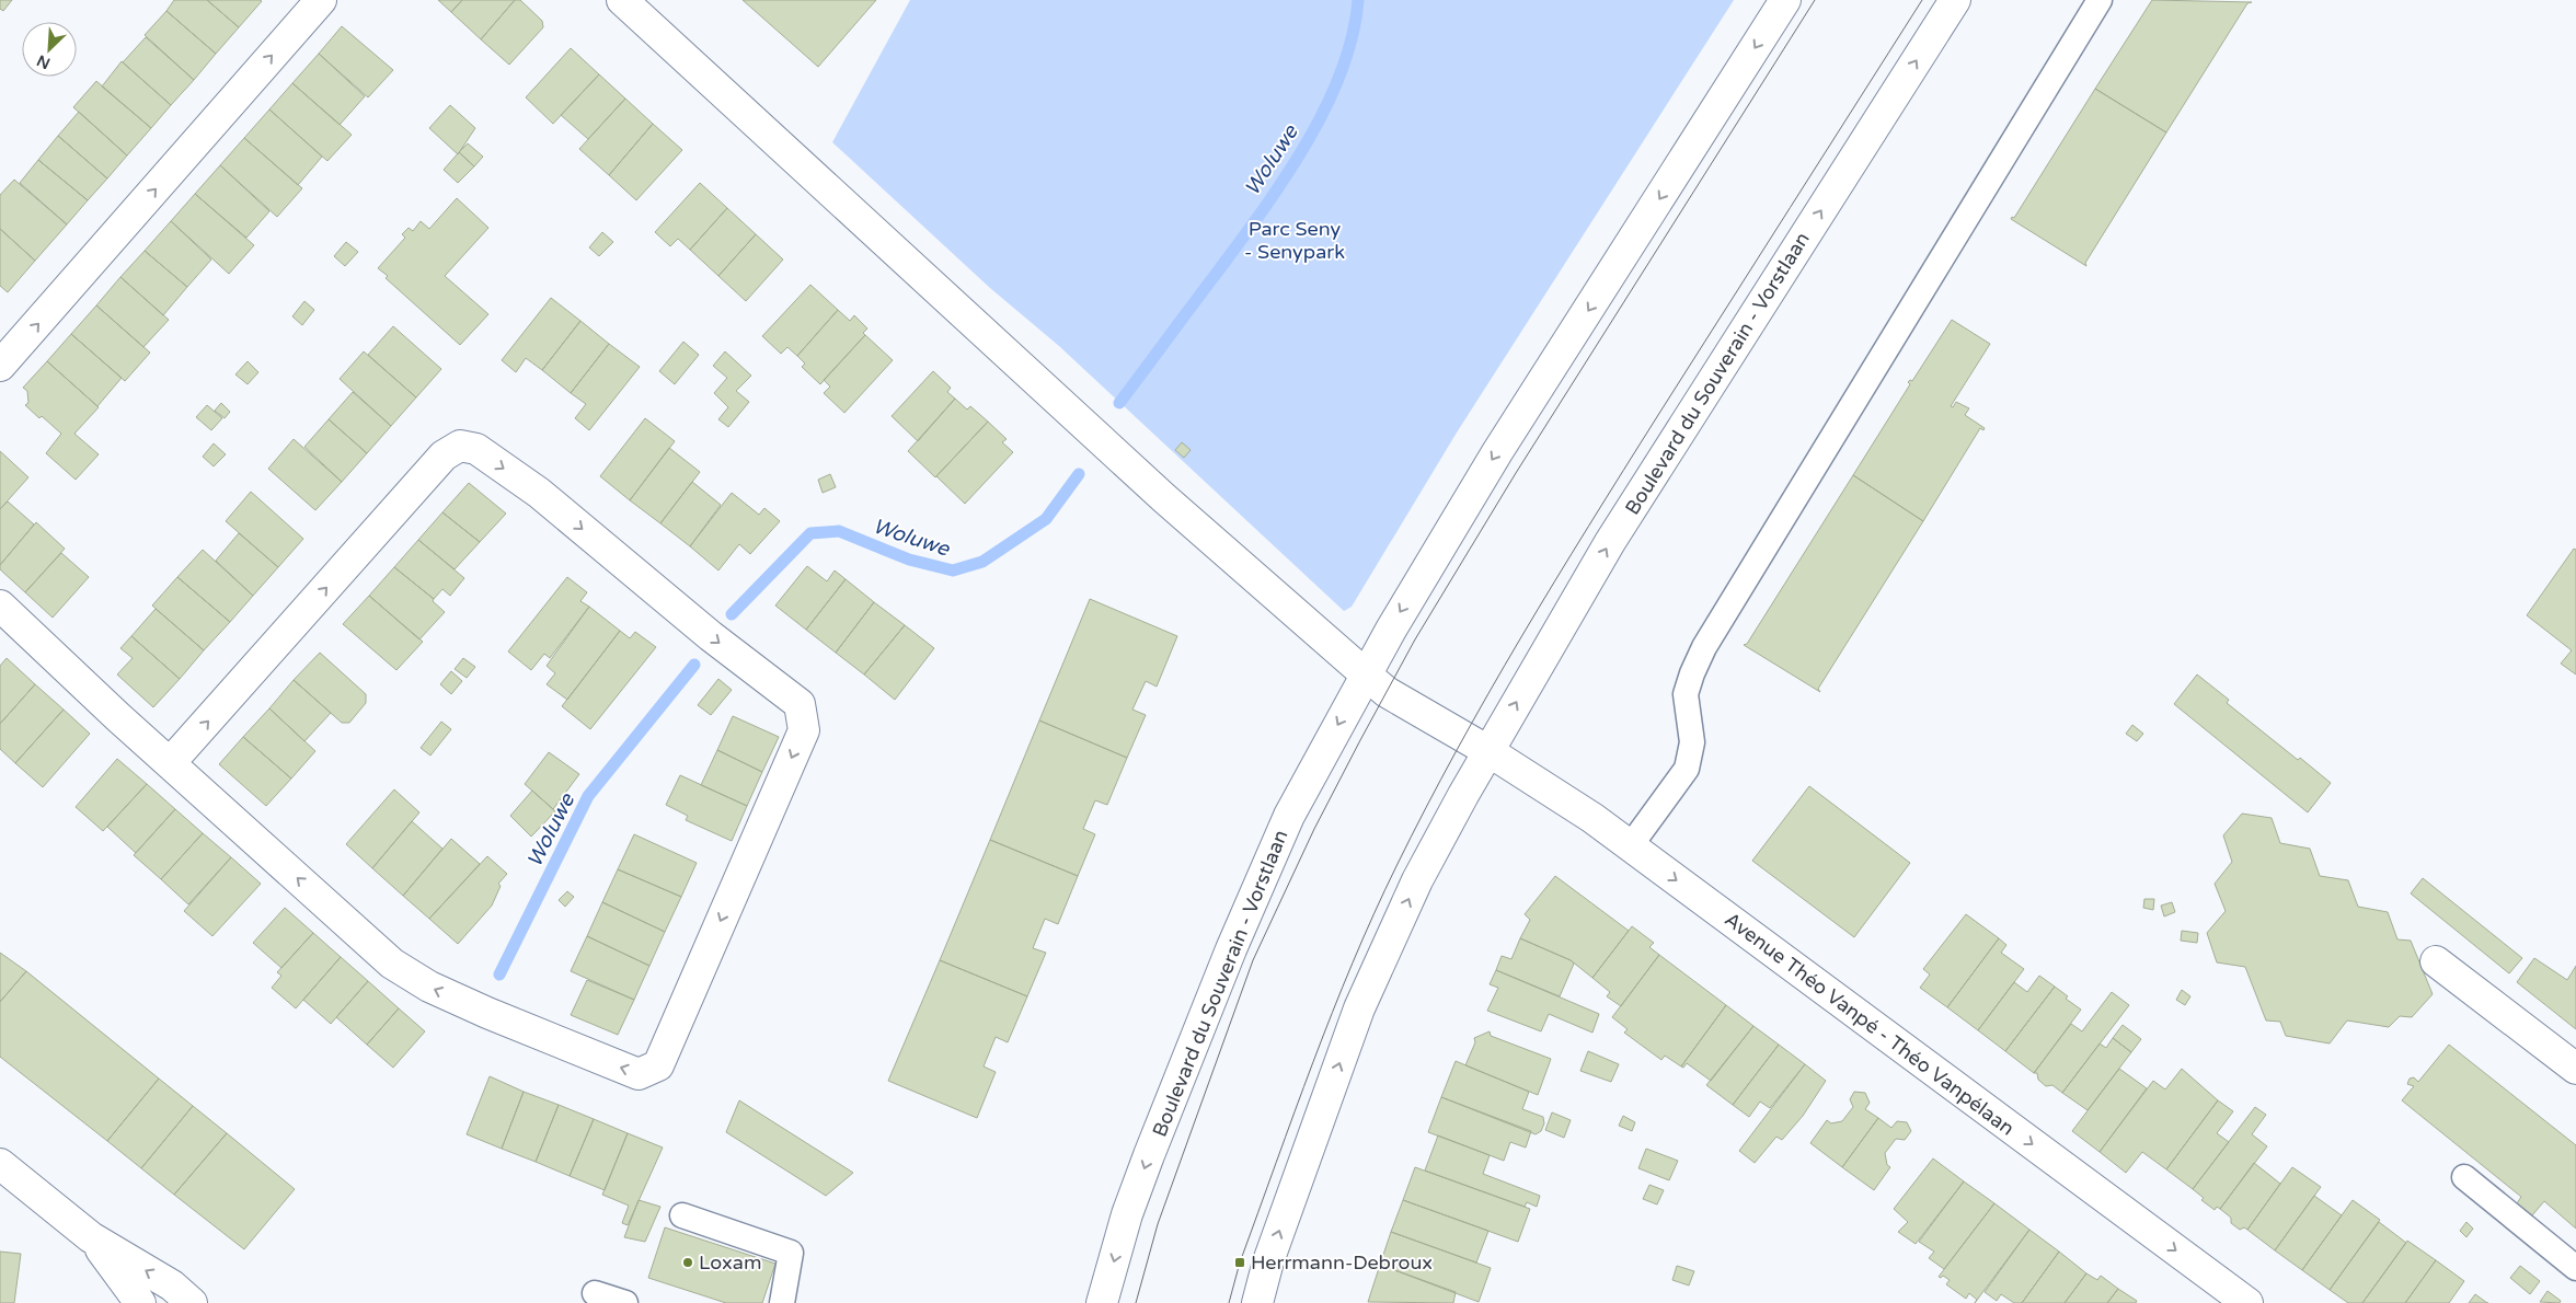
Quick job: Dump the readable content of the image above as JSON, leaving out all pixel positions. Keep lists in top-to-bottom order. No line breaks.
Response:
{"streets":{"street":["Boulevard du Souverain - Vorstlaan","Avenue Théo Vanpé - Théo Vanpélaan"]},"crossings":[["Boulevard du Souverain - Vorstlaan","Avenue Théo Vanpé - Théo Vanpélaan"]],"one_way":["Avenue Théo Vanpé - Théo Vanpélaan"],"water":["Woluwe"],"parks":["Parc Seny - Senypark"],"places":{"other":["Loxam"],"transit":["Herrmann-Debroux"]},"north":"bottom left"}
